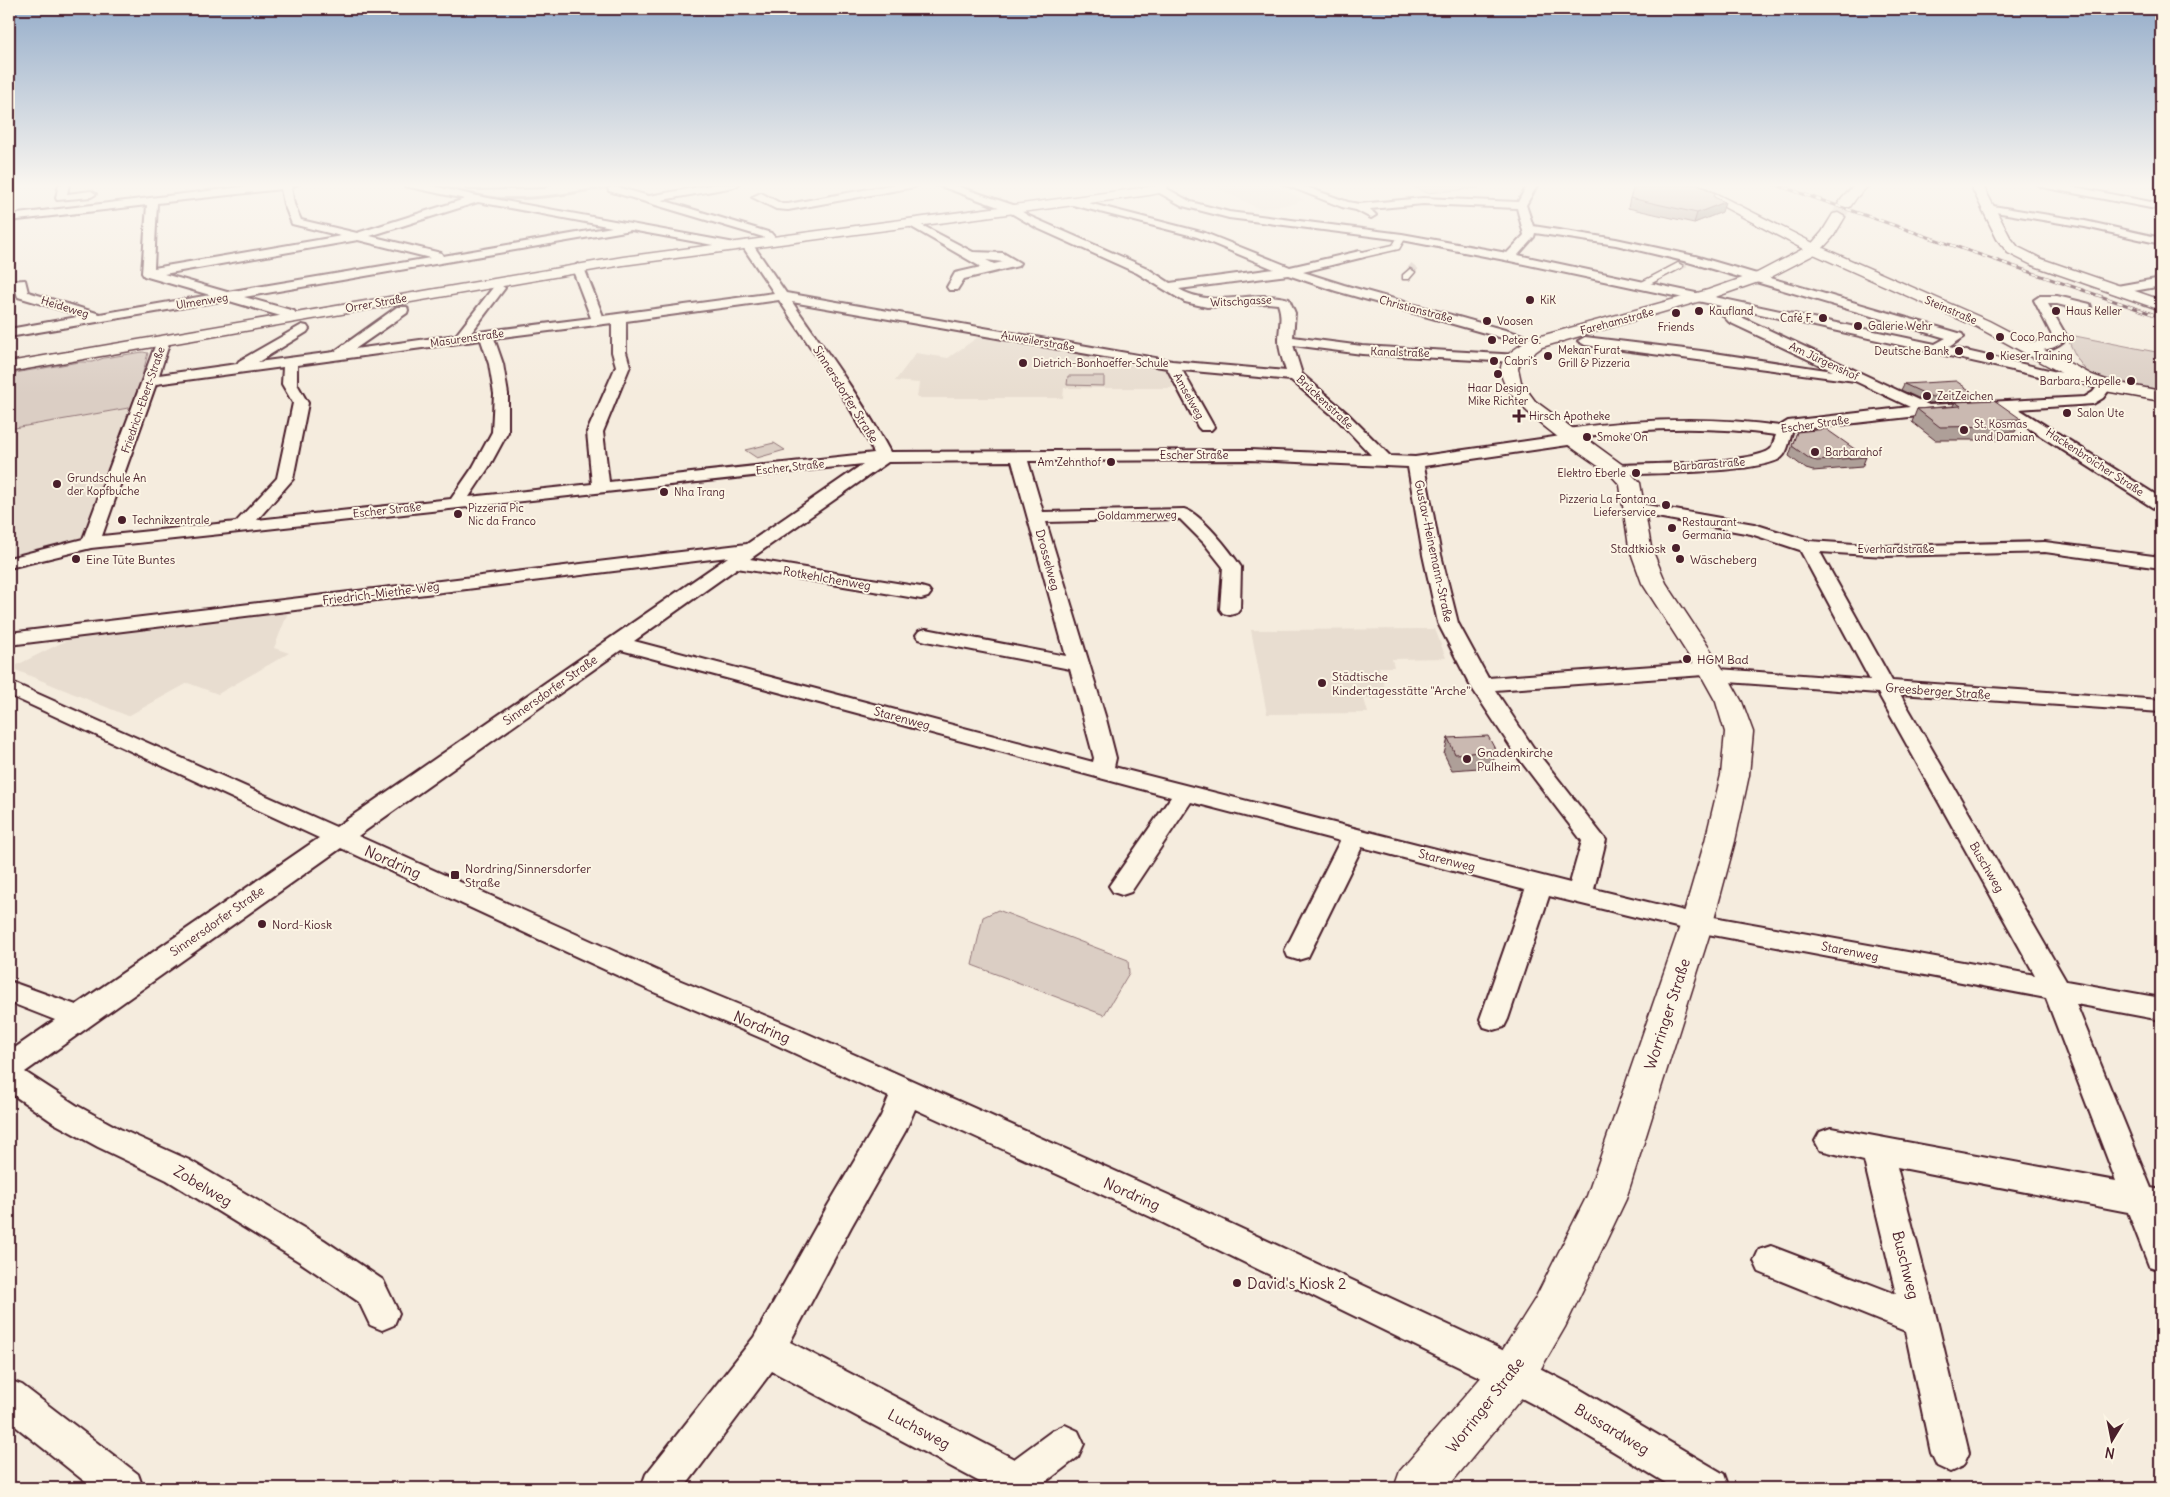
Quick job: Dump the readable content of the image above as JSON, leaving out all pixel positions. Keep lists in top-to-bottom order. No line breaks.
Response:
{"streets":{"street":["Ulmenweg","Witschgasse","Orrer Straße","Heideweg","Christianstraße","Steinstraße","Farehamstraße","Masurenstraße","Auweilerstraße","Kanalstraße","Am Jürgenshof","Sinnersdorfer Straße","Amselweg","Friedrich-Ebert-Straße","Brückenstraße","Escher Straße","Hackenbroicher Straße","Barbarastraße","Goldammerweg","Everhardstraße","Gustav-Heinemann-Straße","Drosselweg","Rotkehlchenweg","Friedrich-Miethe-Weg","Greesberger Straße","Starenweg","Nordring","Buschweg","Worringer Straße","Zobelweg","Luchsweg","Bussardweg"]},"crossings":[["Ulmenweg","Heideweg"],["Witschgasse","Brückenstraße"],["Orrer Straße","Friedrich-Ebert-Straße"],["Christianstraße","Farehamstraße"],["Steinstraße","Escher Straße"],["Farehamstraße","Kanalstraße"],["Farehamstraße","Worringer Straße"],["Masurenstraße","Auweilerstraße"],["Masurenstraße","Sinnersdorfer Straße"],["Masurenstraße","Friedrich-Ebert-Straße"],["Auweilerstraße","Sinnersdorfer Straße"],["Auweilerstraße","Amselweg"],["Auweilerstraße","Brückenstraße"],["Kanalstraße","Brückenstraße"],["Kanalstraße","Worringer Straße"],["Am Jürgenshof","Escher Straße"],["Sinnersdorfer Straße","Escher Straße"],["Sinnersdorfer Straße","Rotkehlchenweg"],["Sinnersdorfer Straße","Friedrich-Miethe-Weg"],["Sinnersdorfer Straße","Starenweg"],["Sinnersdorfer Straße","Nordring"],["Friedrich-Ebert-Straße","Escher Straße"],["Brückenstraße","Escher Straße"],["Escher Straße","Hackenbroicher Straße"],["Escher Straße","Barbarastraße"],["Escher Straße","Gustav-Heinemann-Straße"],["Escher Straße","Drosselweg"],["Escher Straße","Worringer Straße"],["Barbarastraße","Worringer Straße"],["Goldammerweg","Drosselweg"],["Everhardstraße","Buschweg"],["Everhardstraße","Worringer Straße"],["Gustav-Heinemann-Straße","Greesberger Straße"],["Gustav-Heinemann-Straße","Starenweg"],["Drosselweg","Starenweg"],["Greesberger Straße","Buschweg"],["Greesberger Straße","Worringer Straße"],["Starenweg","Buschweg"],["Starenweg","Worringer Straße"],["Nordring","Worringer Straße"],["Nordring","Bussardweg"],["Worringer Straße","Bussardweg"]],"places":{"other":["KiK","Kaufland","Haus Keller","Friends","Café F.","Voosen","Galerie Wehr","Coco Pancho","Peter G.","Deutsche Bank","Mekan Furat Grill & Pizzeria","Kieser Training","Cabri's","Dietrich-Bonhoeffer-Schule","Haar Design Mike Richter","Barbara-Kapelle","ZeitZeichen","Salon Ute","St. Kosmas und Damian","Smoke On","Barbarahof","Am Zehnthof","Elektro Eberle","Grundschule An der Kopfbuche","Nha Trang","Pizzeria La Fontana Lieferservice","Pizzeria Pic Nic da Franco","Technikzentrale","Restaurant Germania","Stadtkiosk","Eine Tüte Buntes","Wäscheberg","HGM Bad","Städtische Kindertagesstätte \"Arche\"","Gnadenkirche Pulheim","Nord-Kiosk","David's Kiosk 2"],"health":["Hirsch Apotheke"],"transit":["Nordring/Sinnersdorfer Straße"]},"north":"bottom"}
